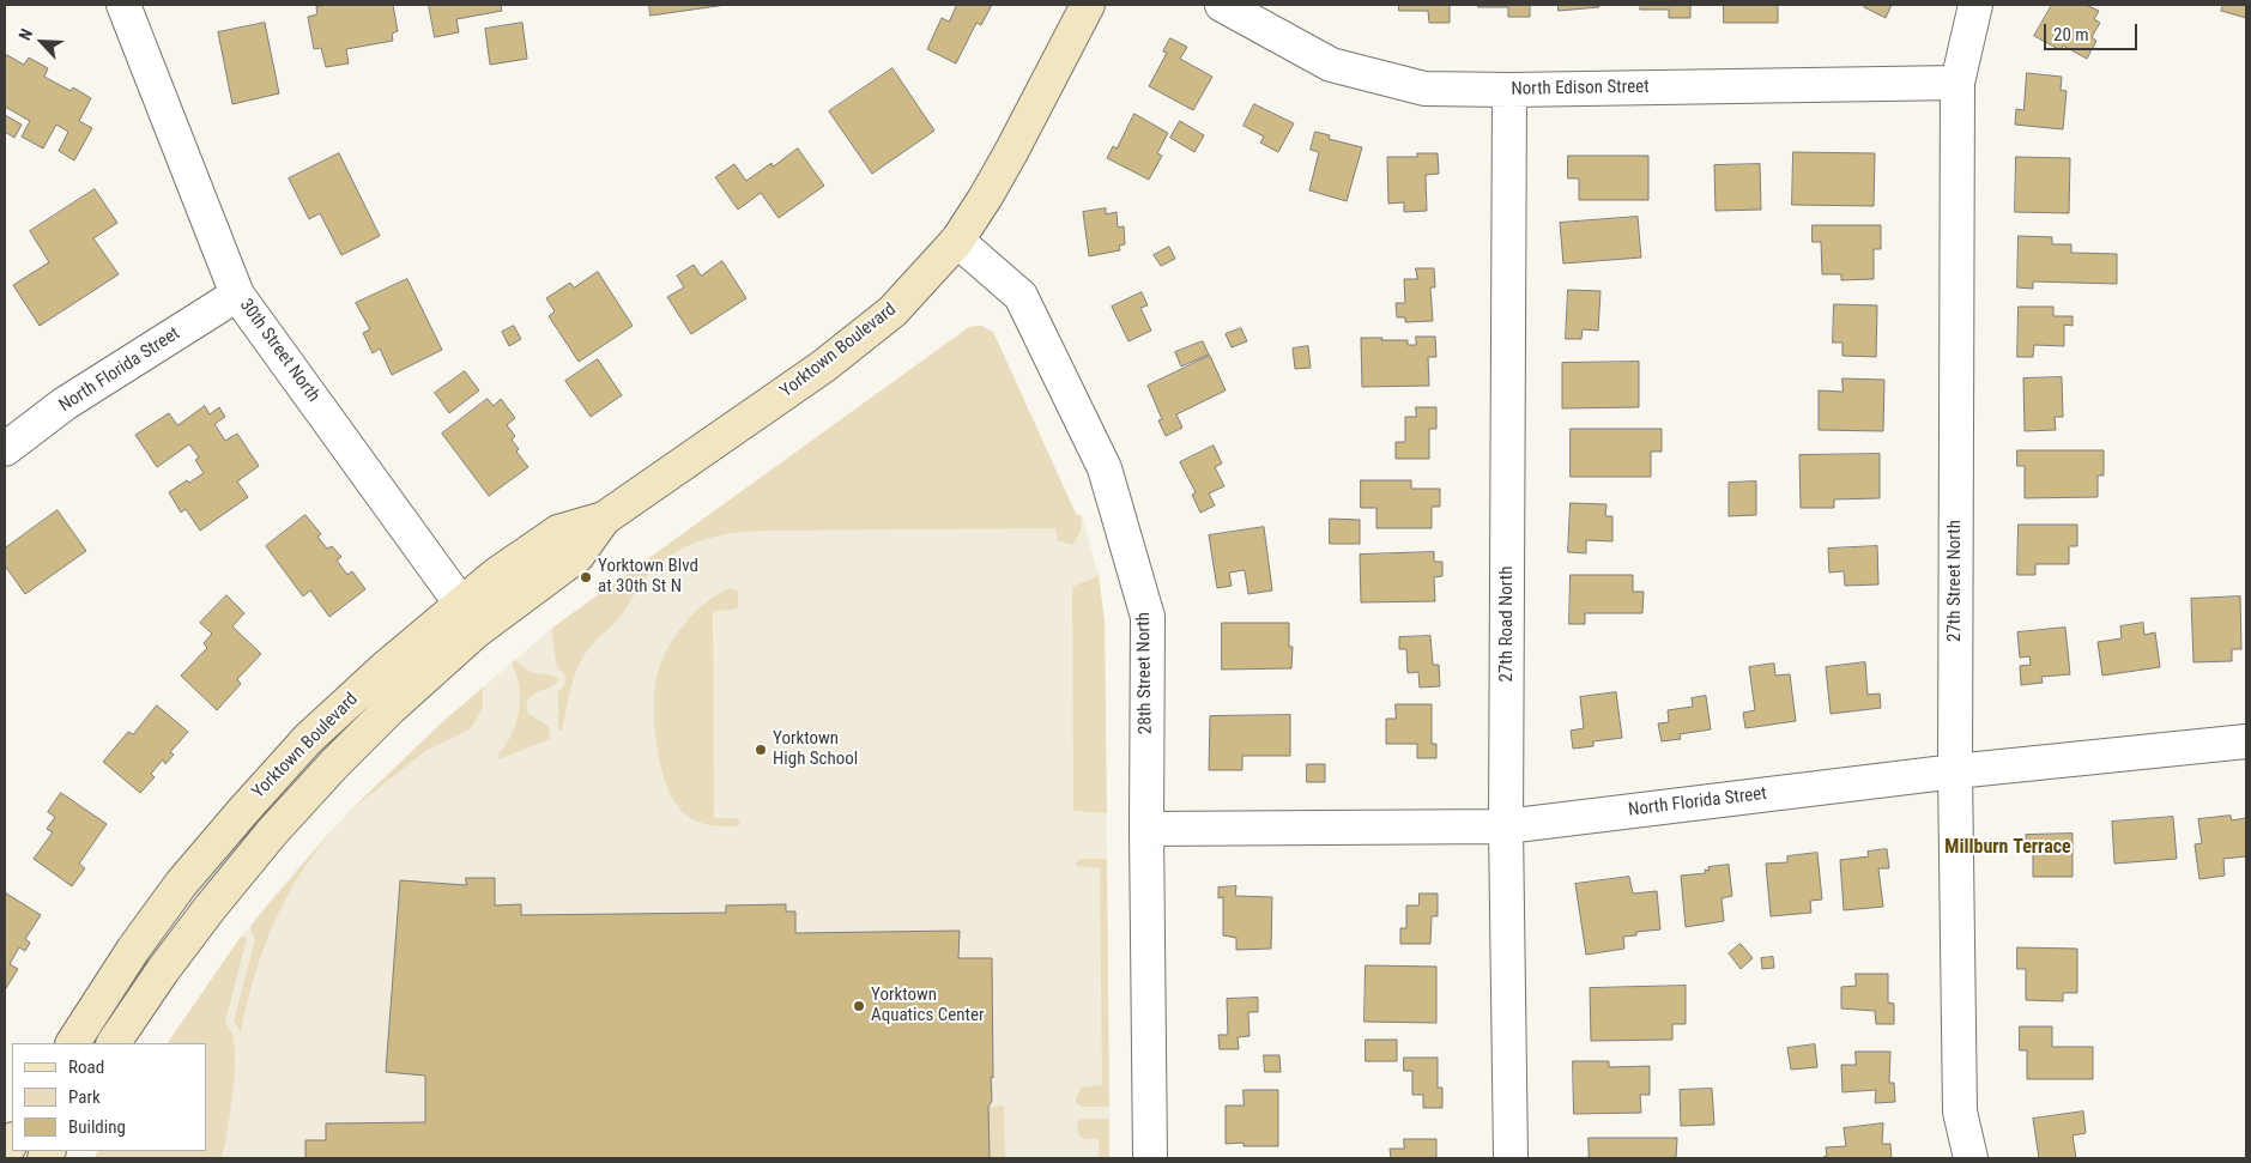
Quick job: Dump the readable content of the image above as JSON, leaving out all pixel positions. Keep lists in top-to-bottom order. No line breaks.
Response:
{"streets":{"street":["North Edison Street","30th Street North","Yorktown Boulevard","North Florida Street","27th Street North","27th Road North","28th Street North"]},"crossings":[["North Edison Street","27th Street North"],["North Edison Street","27th Road North"],["30th Street North","Yorktown Boulevard"],["30th Street North","North Florida Street"],["Yorktown Boulevard","28th Street North"],["North Florida Street","27th Street North"],["North Florida Street","27th Road North"],["North Florida Street","28th Street North"]],"districts":["Millburn Terrace"],"places":["Yorktown Blvd at 30th St N","Yorktown High School","Yorktown Aquatics Center"],"legend":["Road","Park","Building"],"scale_bar":"20 m","north":"top left"}
